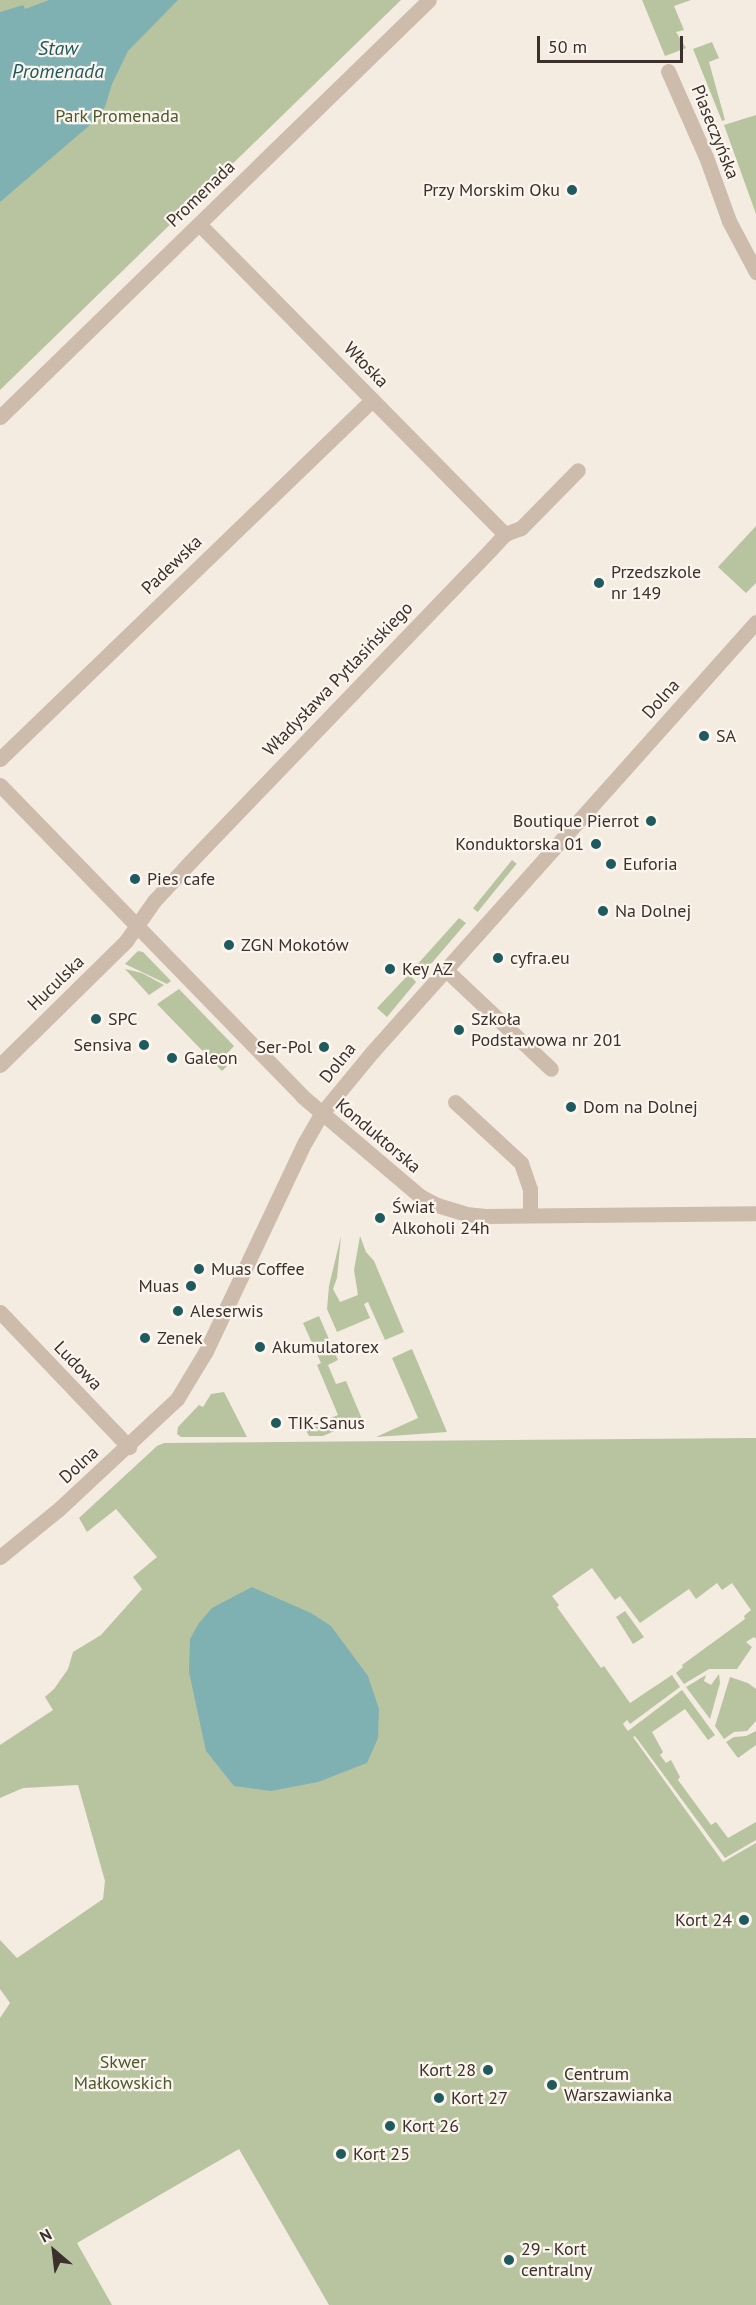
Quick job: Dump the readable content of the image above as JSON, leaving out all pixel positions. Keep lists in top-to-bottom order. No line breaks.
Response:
{"streets":{"street":["Piaseczyńska","Promenada","Włoska","Padewska","Władysława Pytlasińskiego","Dolna","Huculska","Konduktorska","Ludowa"]},"crossings":[["Promenada","Włoska"],["Włoska","Padewska"],["Włoska","Władysława Pytlasińskiego"],["Władysława Pytlasińskiego","Huculska"],["Władysława Pytlasińskiego","Konduktorska"],["Dolna","Konduktorska"],["Dolna","Ludowa"],["Huculska","Konduktorska"]],"water":["Staw Promenada"],"parks":["Park Promenada","Skwer Małkowskich"],"places":["Przy Morskim Oku","Przedszkole nr 149","SA","Boutique Pierrot","Konduktorska 01","Euforia","Pies cafe","Na Dolnej","ZGN Mokotów","cyfra.eu","Key AZ","SPC","Szkoła Podstawowa nr 201","Sensiva","Ser-Pol","Galeon","Dom na Dolnej","Świat Alkoholi 24h","Muas Coffee","Muas","Aleserwis","Zenek","Akumulatorex","TIK-Sanus","Kort 24","Kort 28","Centrum Warszawianka","Kort 27","Kort 26","Kort 25","29 - Kort centralny"],"scale_bar":"50 m","north":"top left"}
